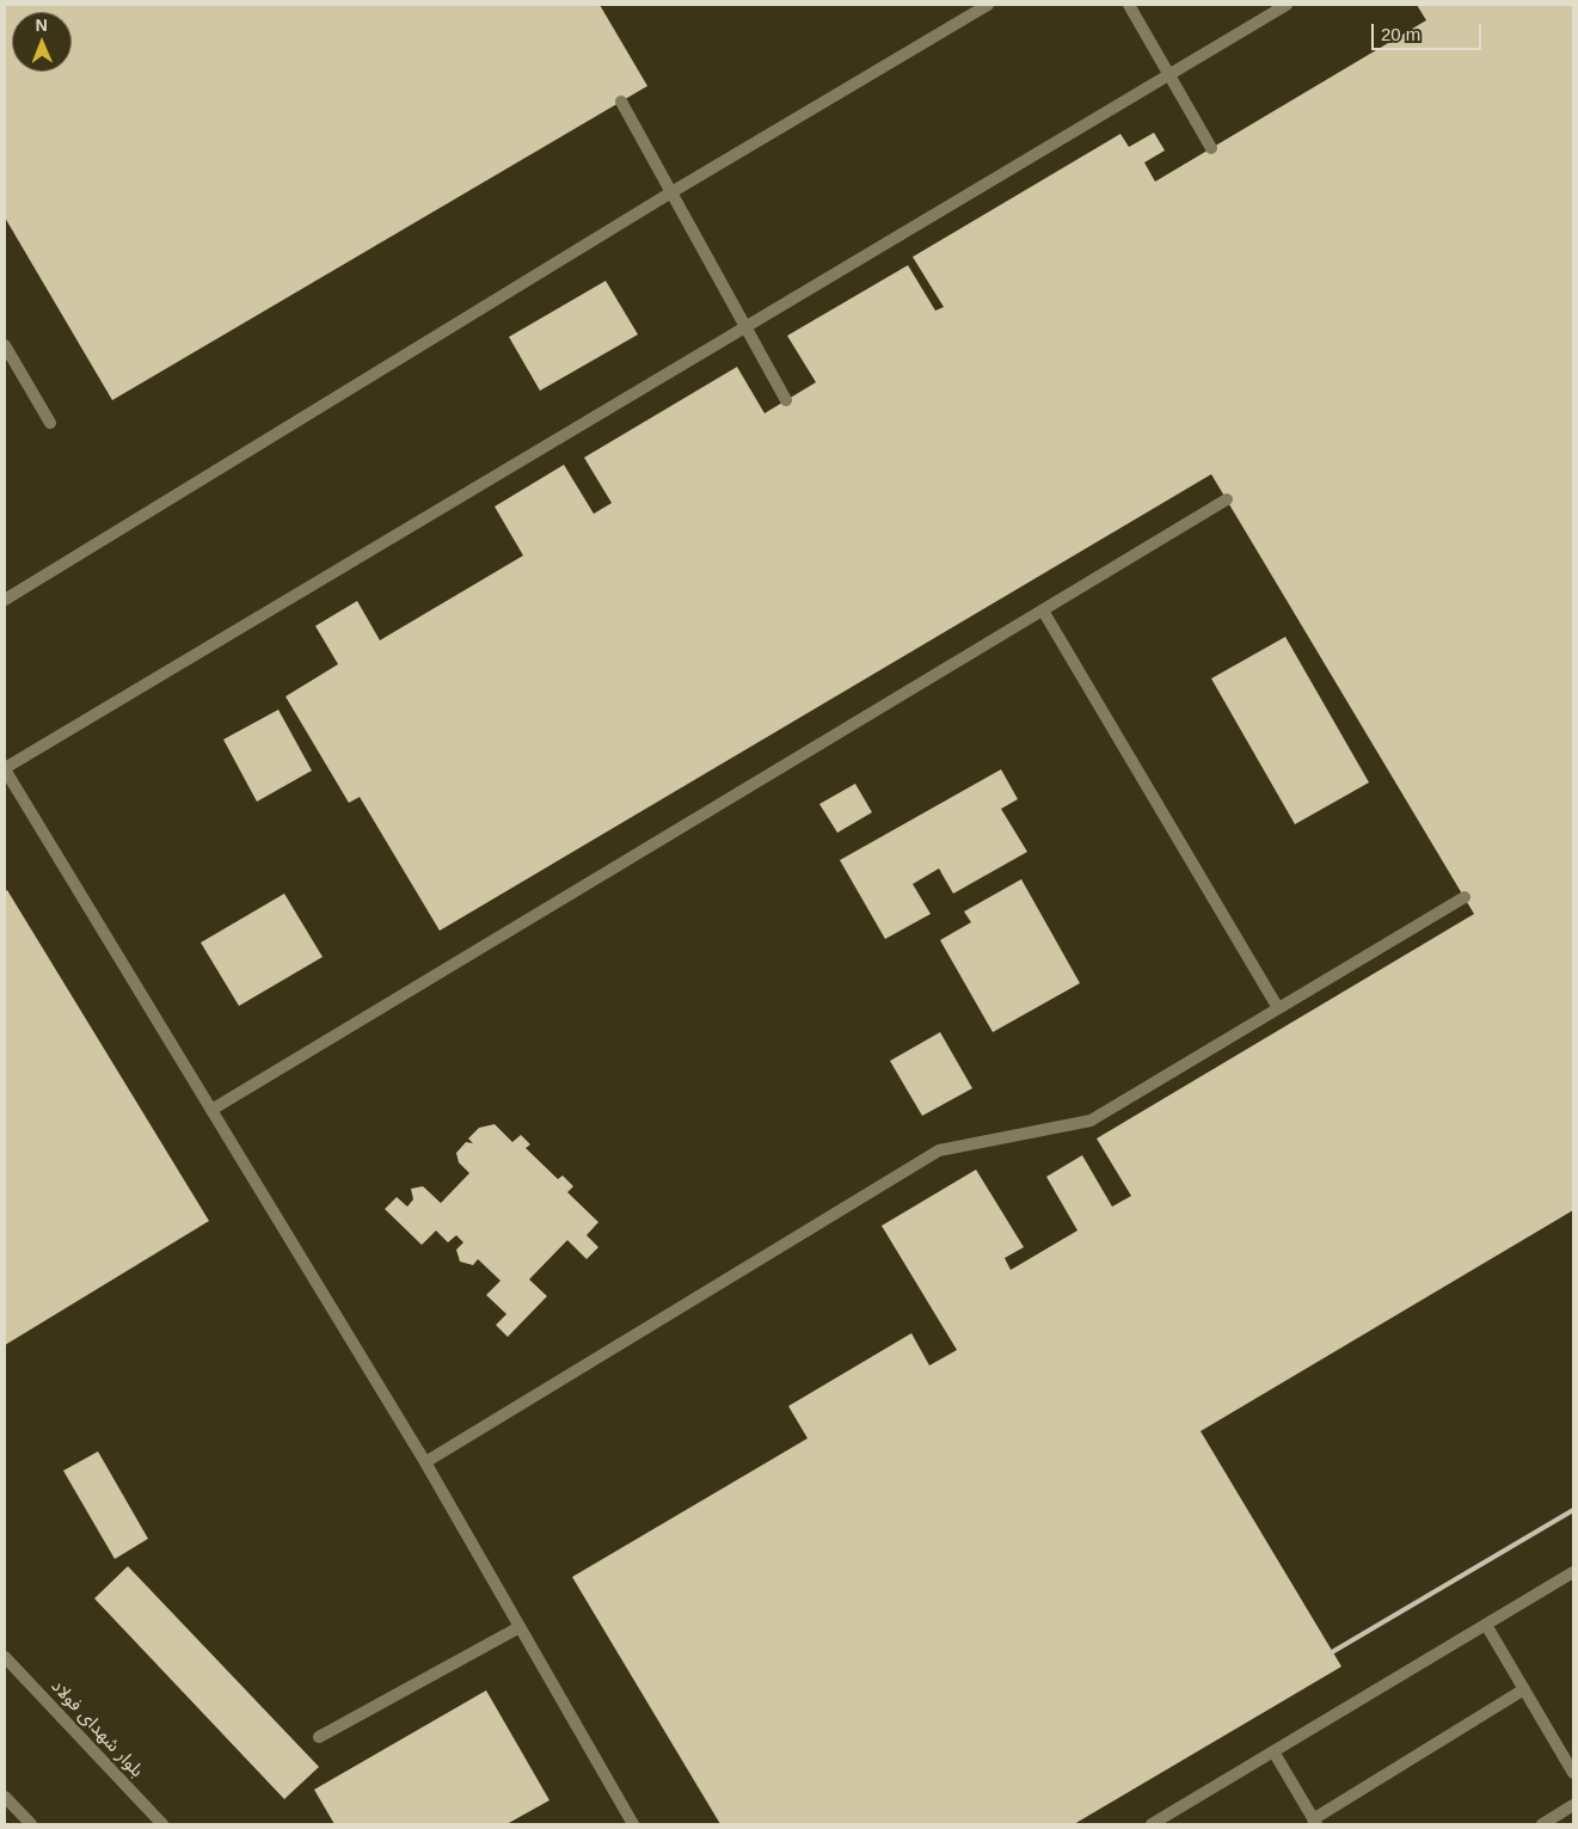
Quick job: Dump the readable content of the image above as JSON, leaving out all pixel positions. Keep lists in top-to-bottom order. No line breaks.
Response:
{"streets":{"street":["بلوار شهدای فولاد"]},"scale_bar":"20 m","north":"top"}
